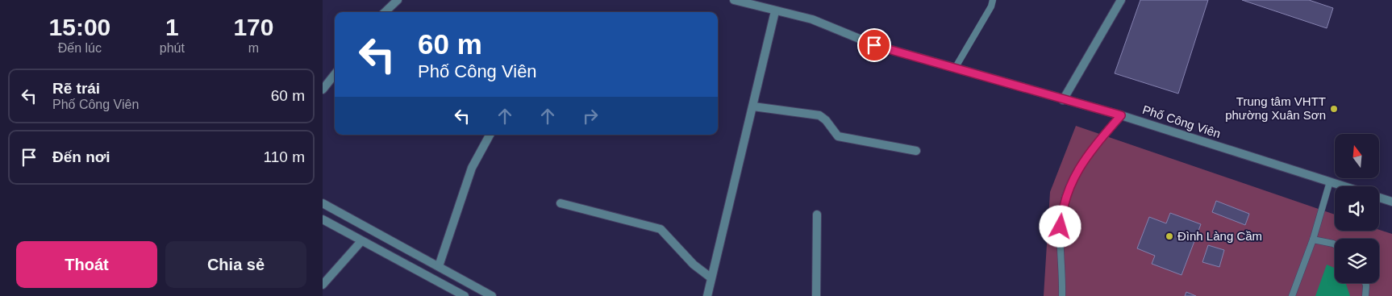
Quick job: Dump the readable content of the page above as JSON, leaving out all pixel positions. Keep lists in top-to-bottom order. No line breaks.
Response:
{"streets":{"street":["Phố Công Viên"]},"places":["Trung tâm VHTT phường Xuân Sơn","Đình Làng Cầm"],"north":"top","page":{"eta":["15:00","Đến lúc","1","phút","170","m"],"turn":["60 m","Phố Công Viên"],"list":[{"name":"Rẽ trái","note":"Phố Công Viên","value":"60 m"},{"name":"Đến nơi","value":"110 m"}],"buttons":["Thoát","Chia sẻ"]}}
